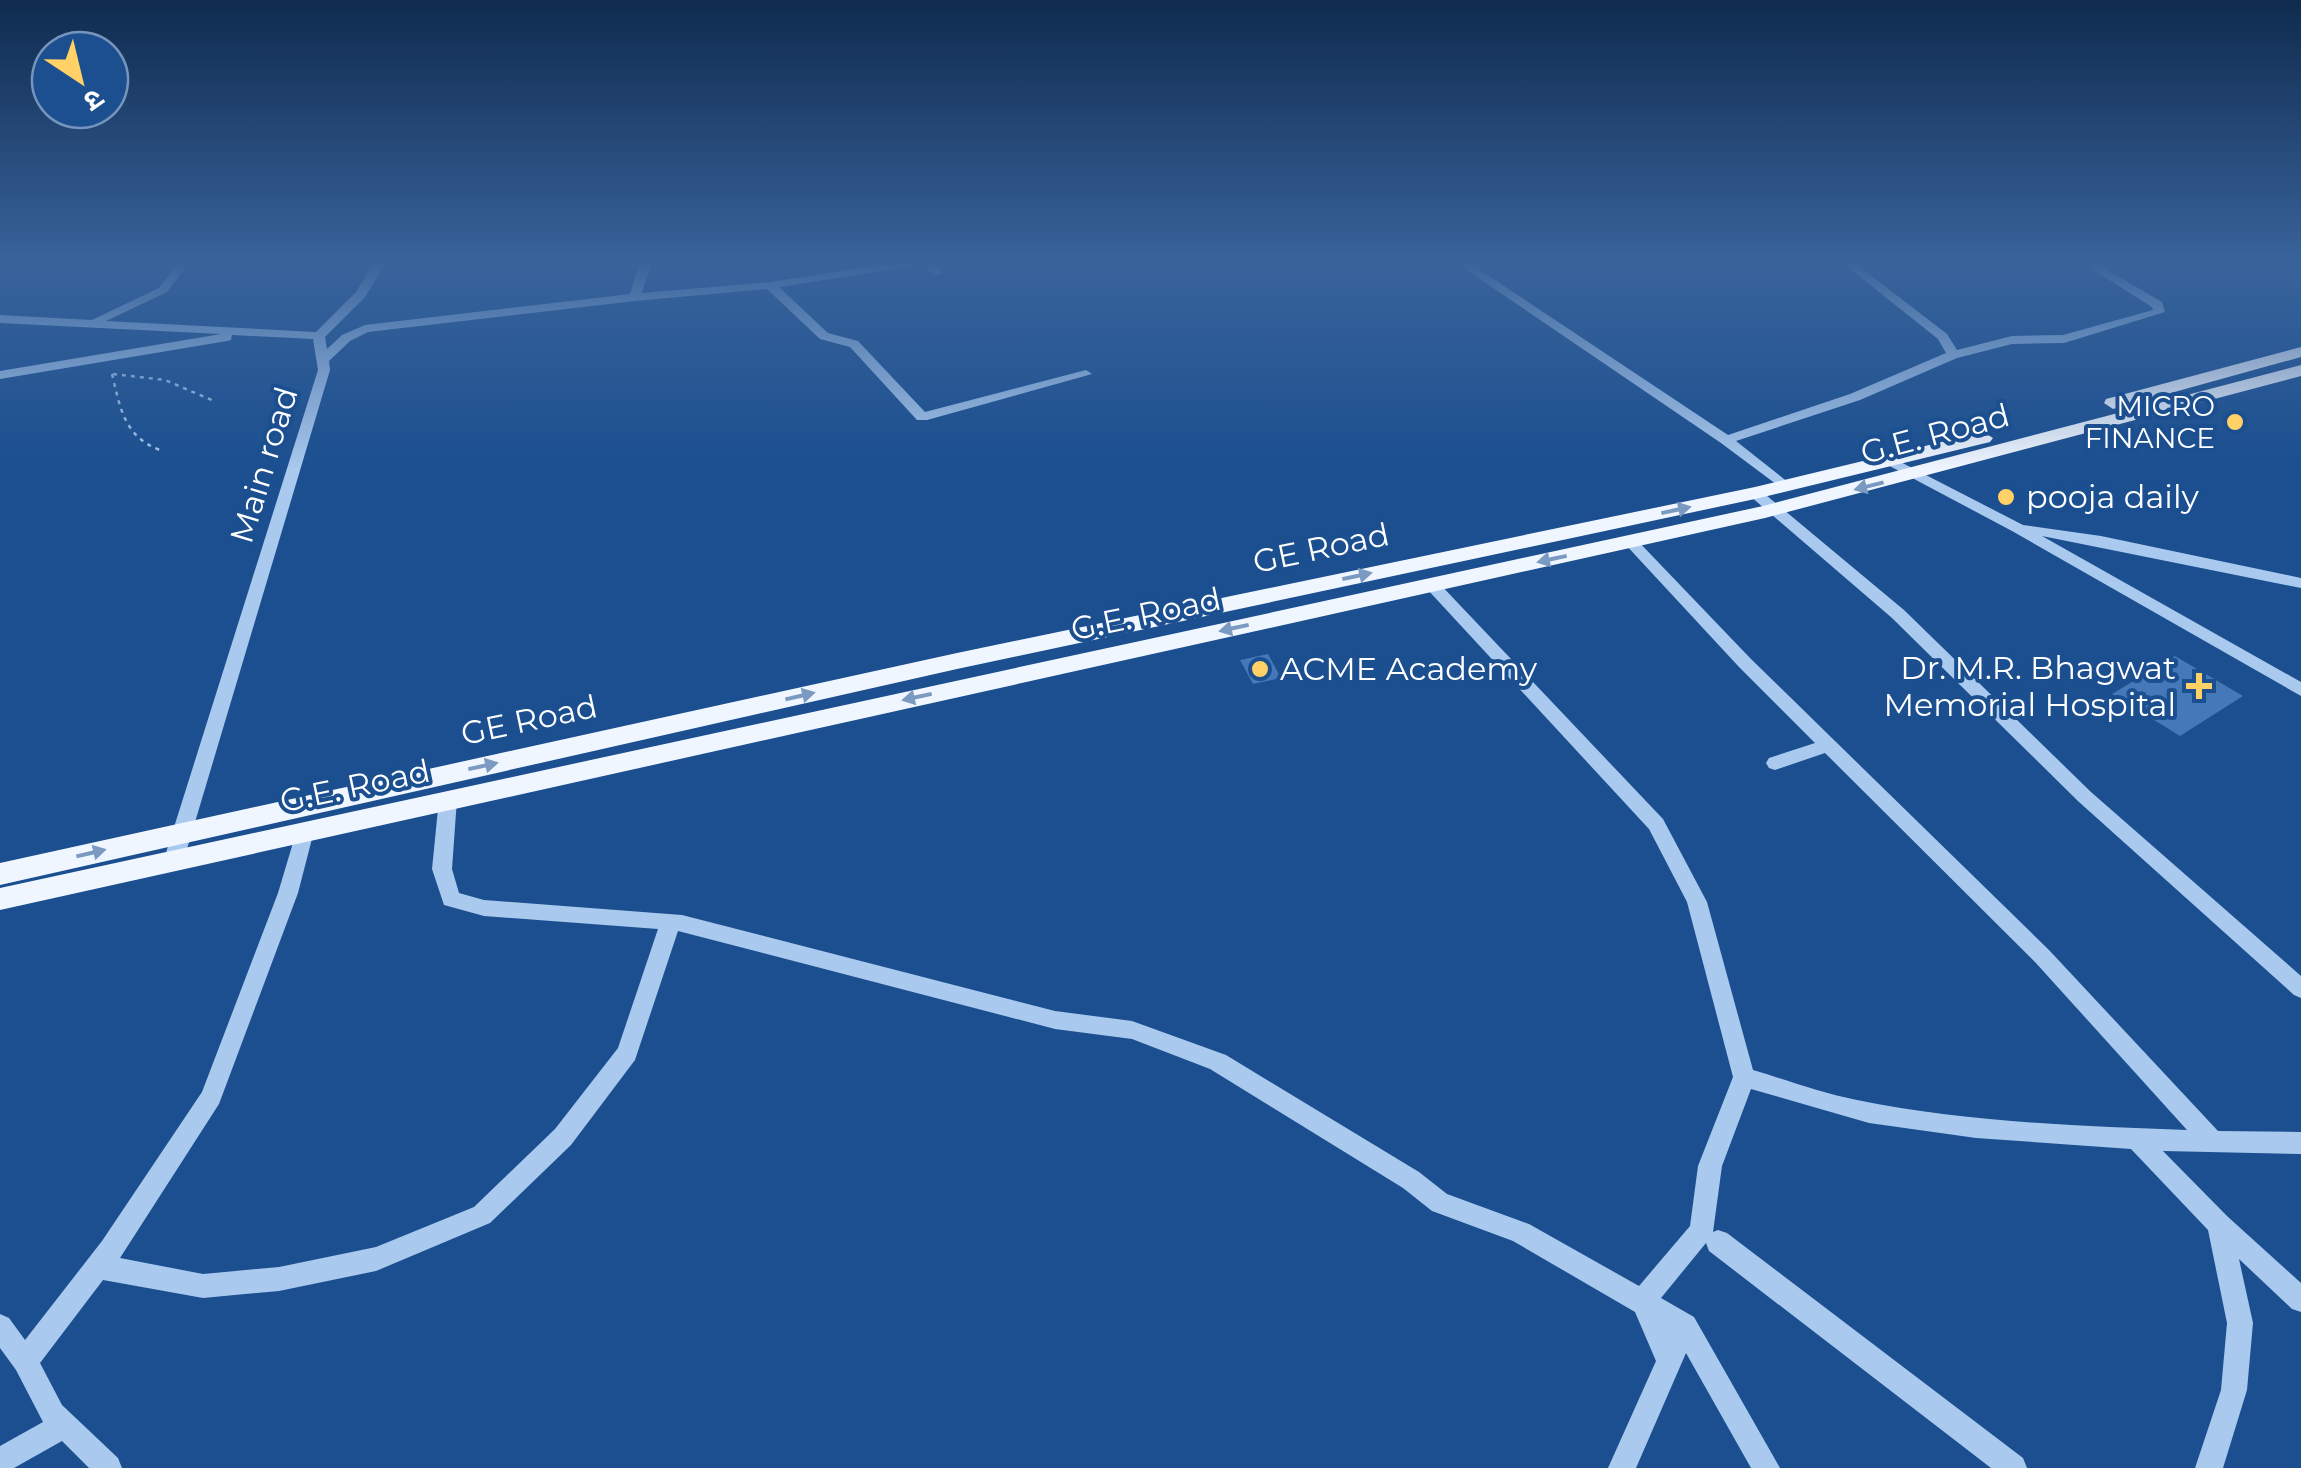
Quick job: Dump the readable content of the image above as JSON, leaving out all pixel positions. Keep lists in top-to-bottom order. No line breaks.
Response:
{"streets":{"main road":["G.E. Road","GE Road"],"street":["Main road"]},"crossings":[["G.E. Road","Main road"],["Main road","GE Road"]],"one_way":["G.E. Road","GE Road"],"places":{"other":["MICRO FINANCE","pooja daily","ACME Academy"],"health":["Dr. M.R. Bhagwat Memorial Hospital"]},"north":"bottom right"}
